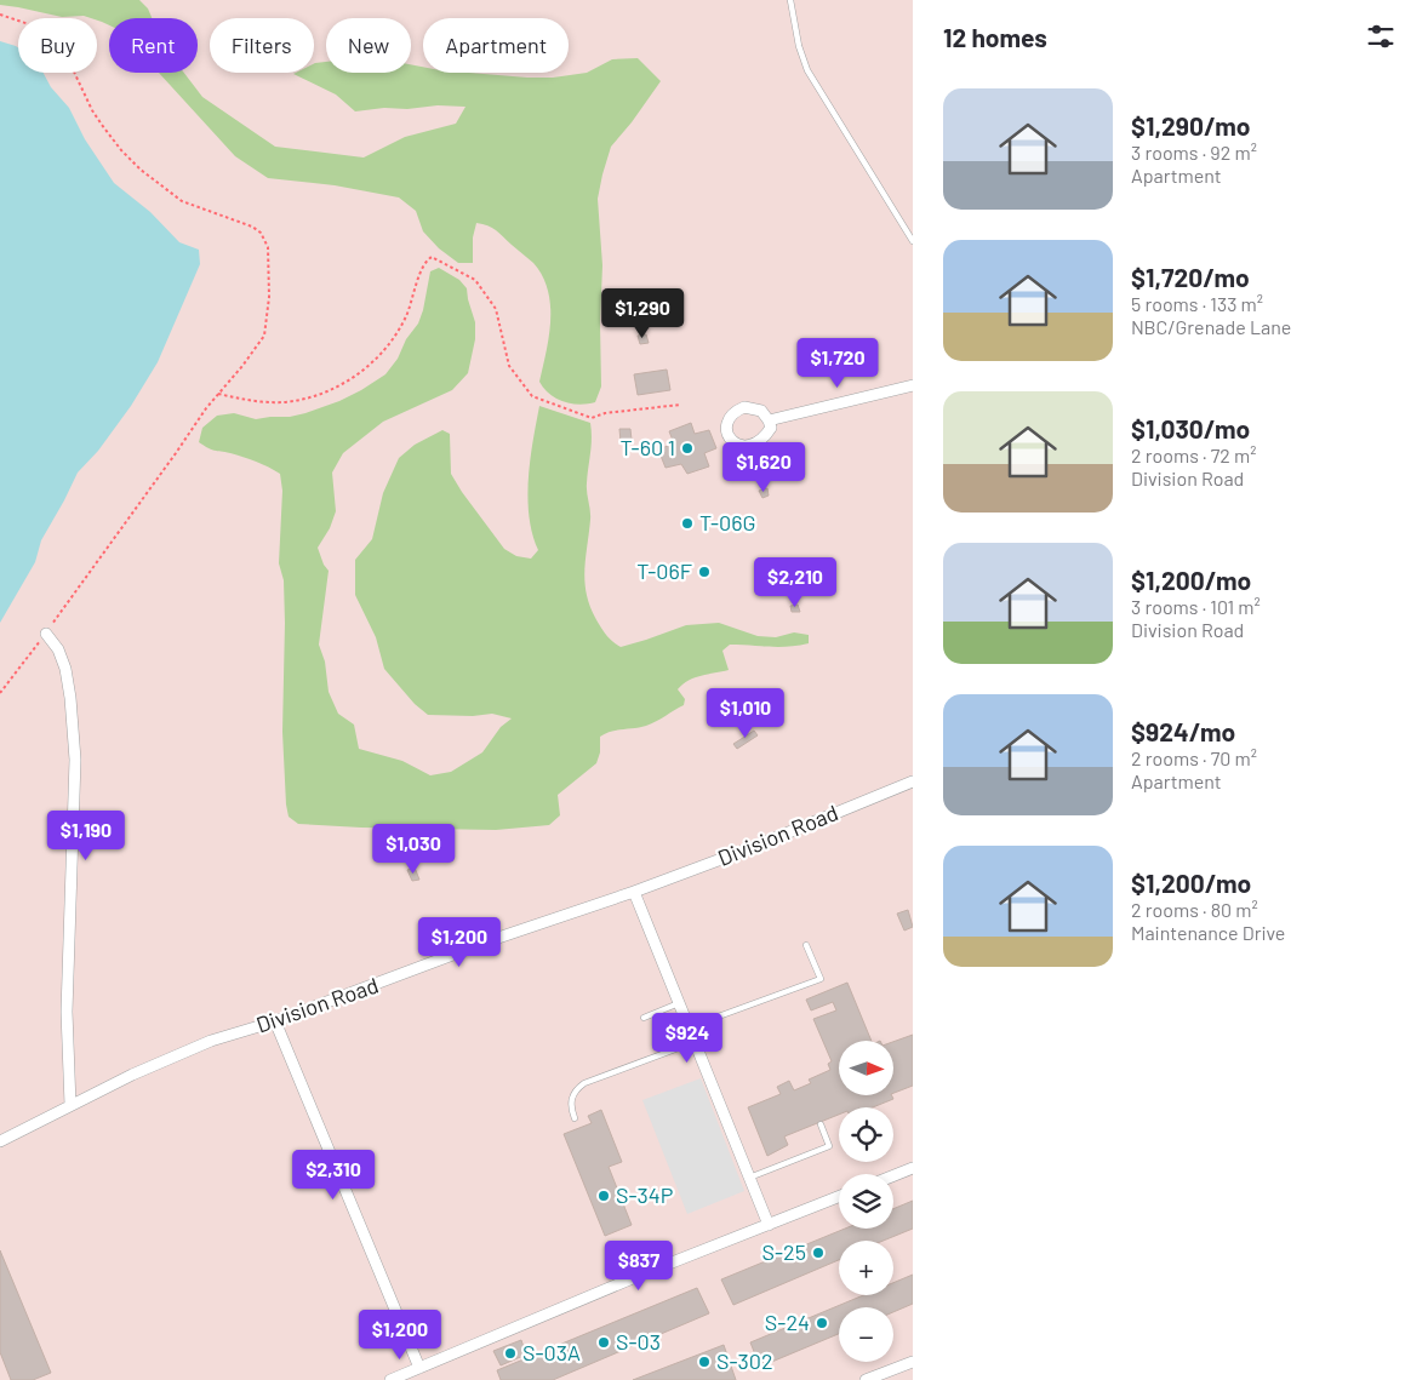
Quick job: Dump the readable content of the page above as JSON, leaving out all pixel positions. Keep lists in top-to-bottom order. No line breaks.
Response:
{"streets":{"street":["Division Road"]},"places":["T-60 1","T-06G","T-06F","S-34P","S-25","S-24","S-03","S-03A","S-302"],"north":"right","page":{"heading":"12 homes","chip":["Buy","Rent","Filters","New","Apartment"],"list":[{"name":"$1,290/mo","note":"3 rooms · 92 m² · Apartment"},{"name":"$1,720/mo","note":"5 rooms · 133 m² · NBC/Grenade Lane"},{"name":"$1,030/mo","note":"2 rooms · 72 m² · Division Road"},{"name":"$1,200/mo","note":"3 rooms · 101 m² · Division Road"},{"name":"$924/mo","note":"2 rooms · 70 m² · Apartment"},{"name":"$1,200/mo","note":"2 rooms · 80 m² · Maintenance Drive"}],"price":["$1,290","$1,720","$1,620","$2,210","$1,010","$1,190","$1,030","$1,200","$924","$2,310","$837","$1,200"],"map_buttons":["+","−"]}}
